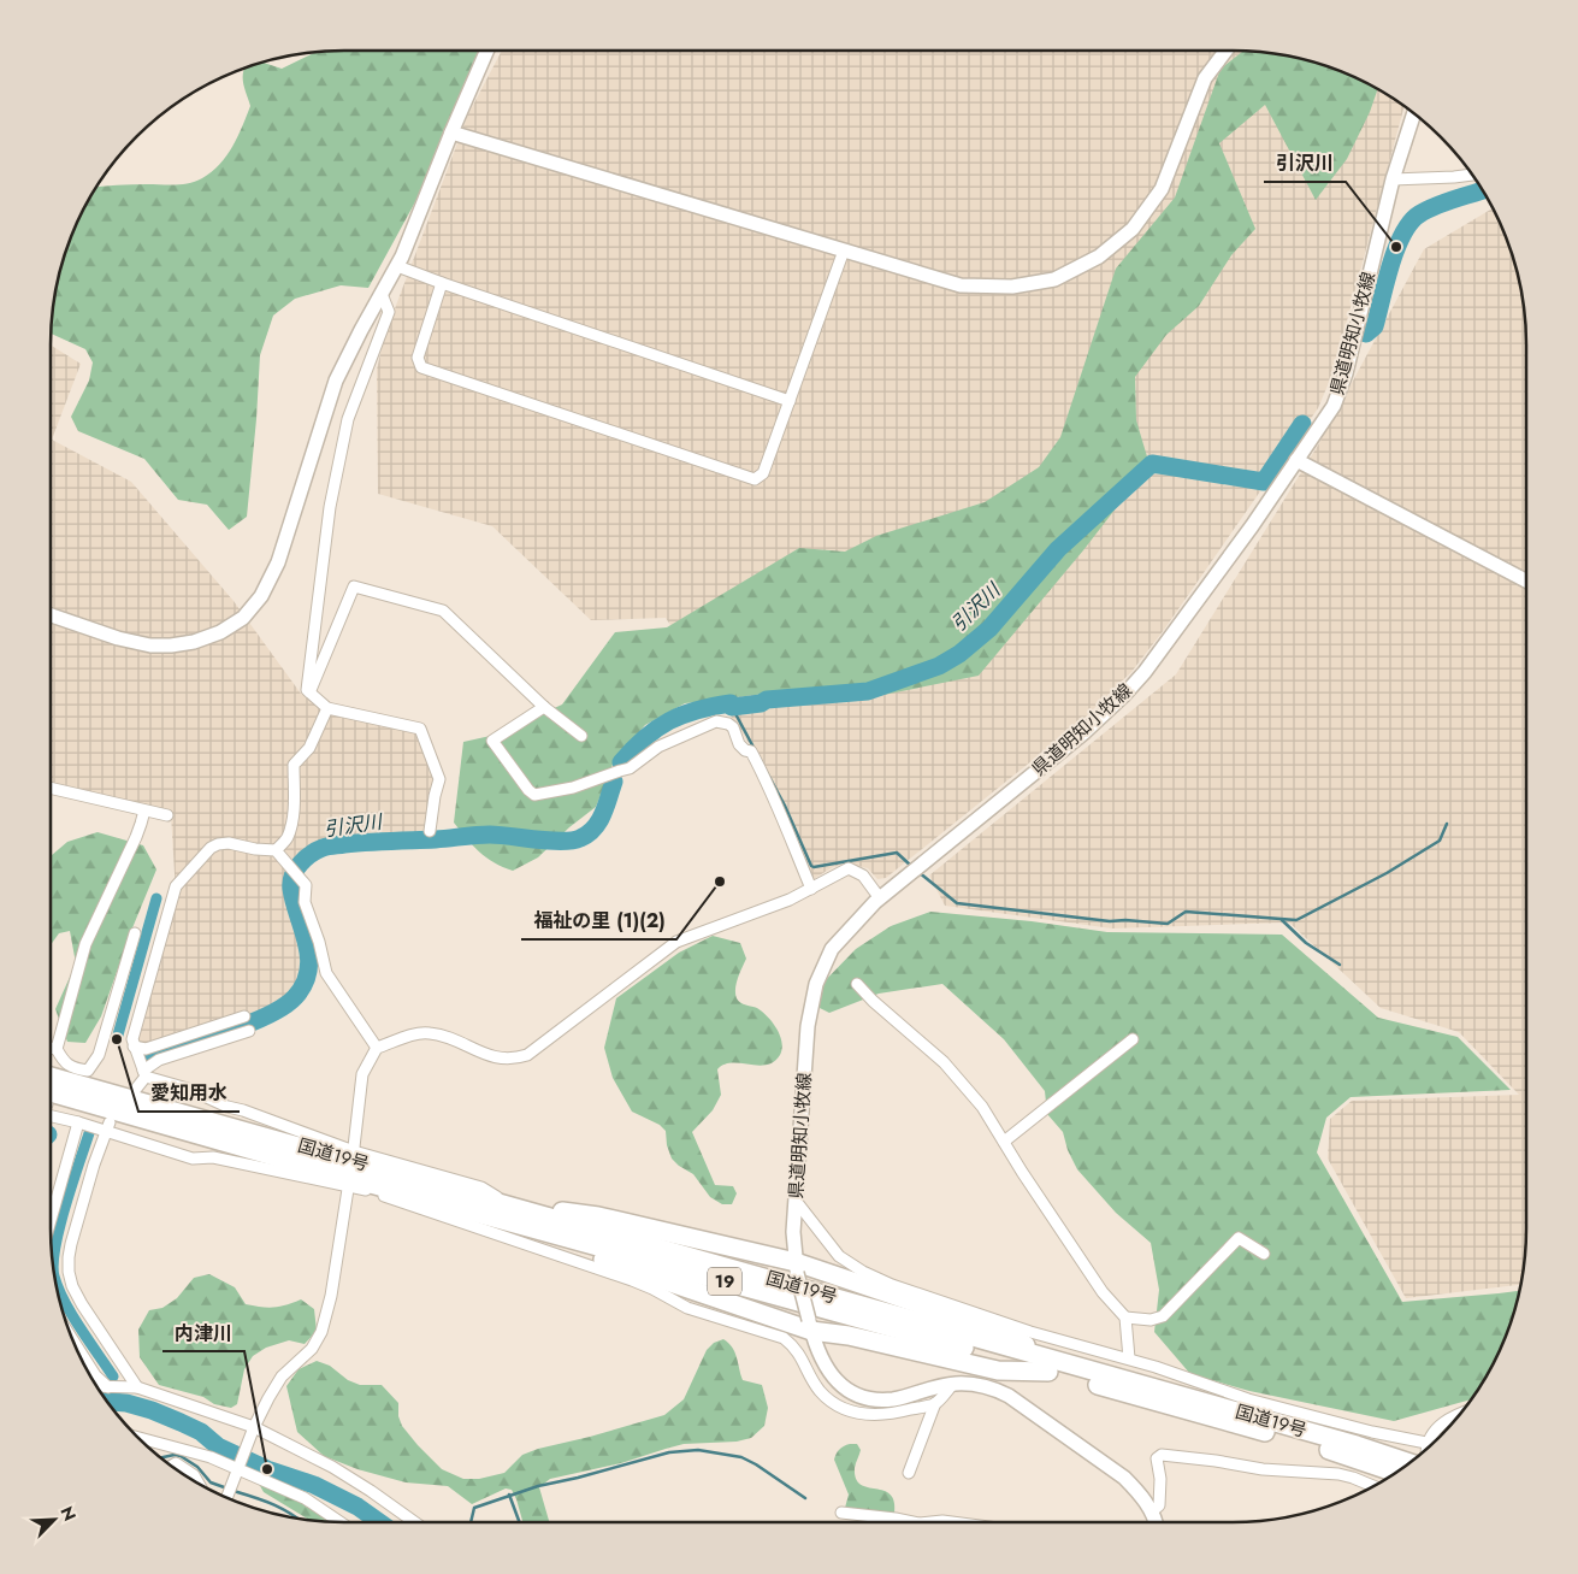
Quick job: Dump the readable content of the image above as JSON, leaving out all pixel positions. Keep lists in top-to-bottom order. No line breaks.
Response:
{"streets":{"highway":["国道19号","19"],"street":["県道明知小牧線"]},"water":["引沢川"],"places":["引沢川","福祉の里 (1)(2)","愛知用水","内津川"],"north":"top right"}
